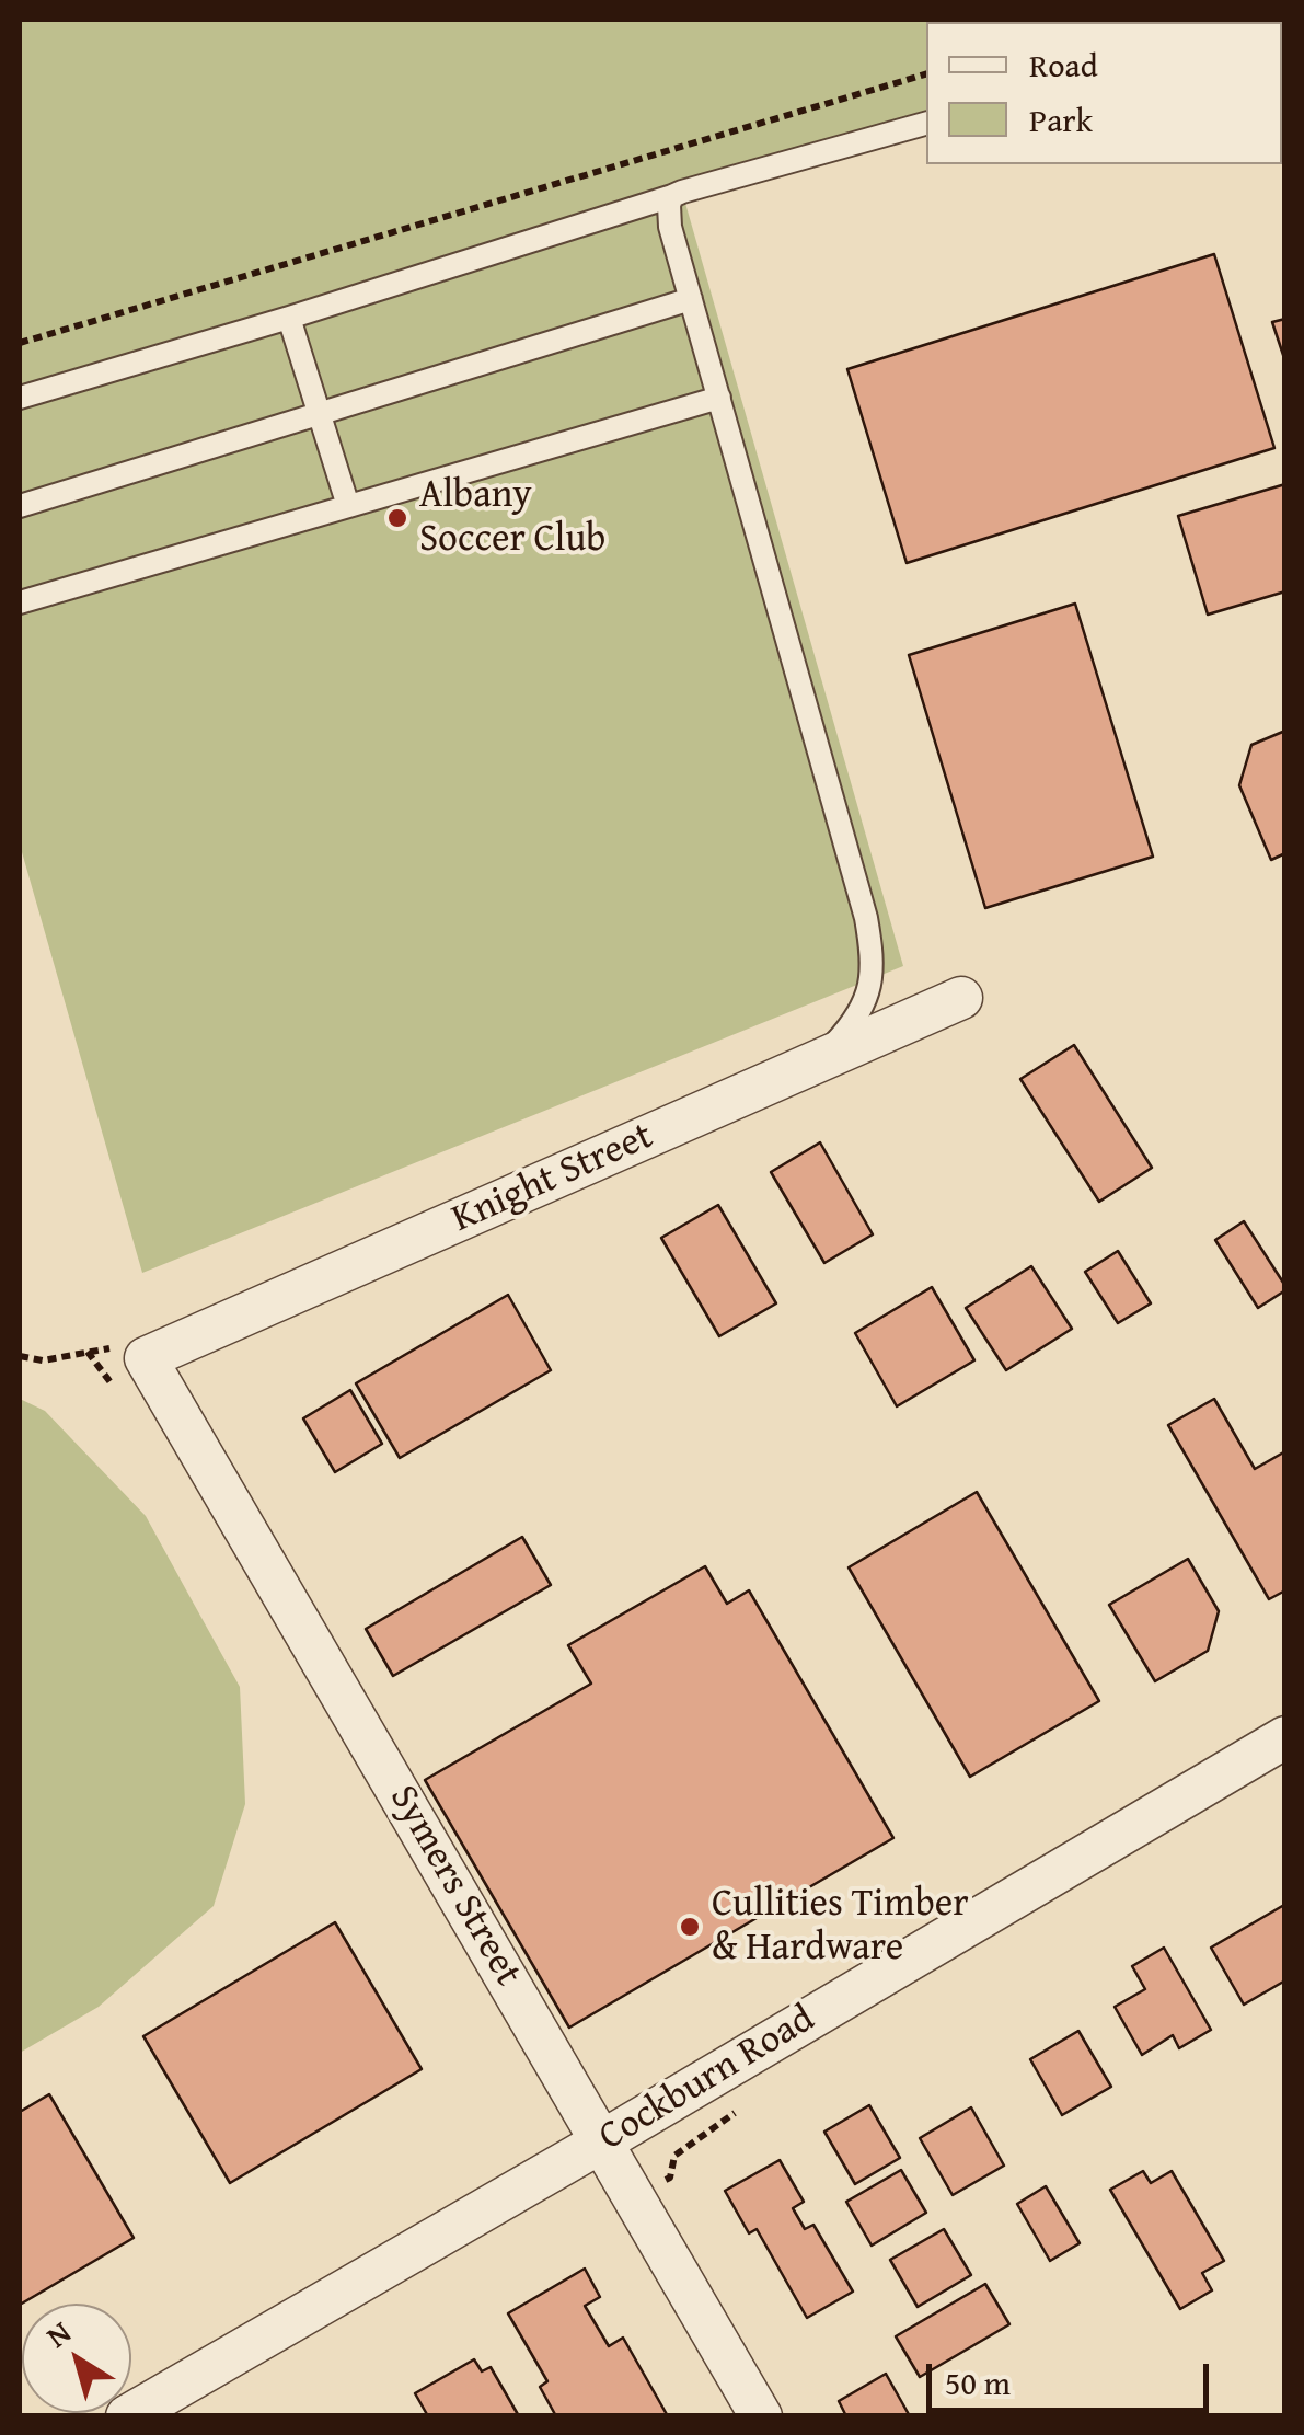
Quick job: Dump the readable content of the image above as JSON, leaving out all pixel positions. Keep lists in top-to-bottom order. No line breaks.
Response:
{"streets":{"street":["Knight Street","Symers Street","Cockburn Road"]},"crossings":[["Knight Street","Symers Street"],["Symers Street","Cockburn Road"]],"places":["Albany Soccer Club","Cullities Timber & Hardware"],"legend":["Road","Park"],"scale_bar":"50 m","north":"top left"}
